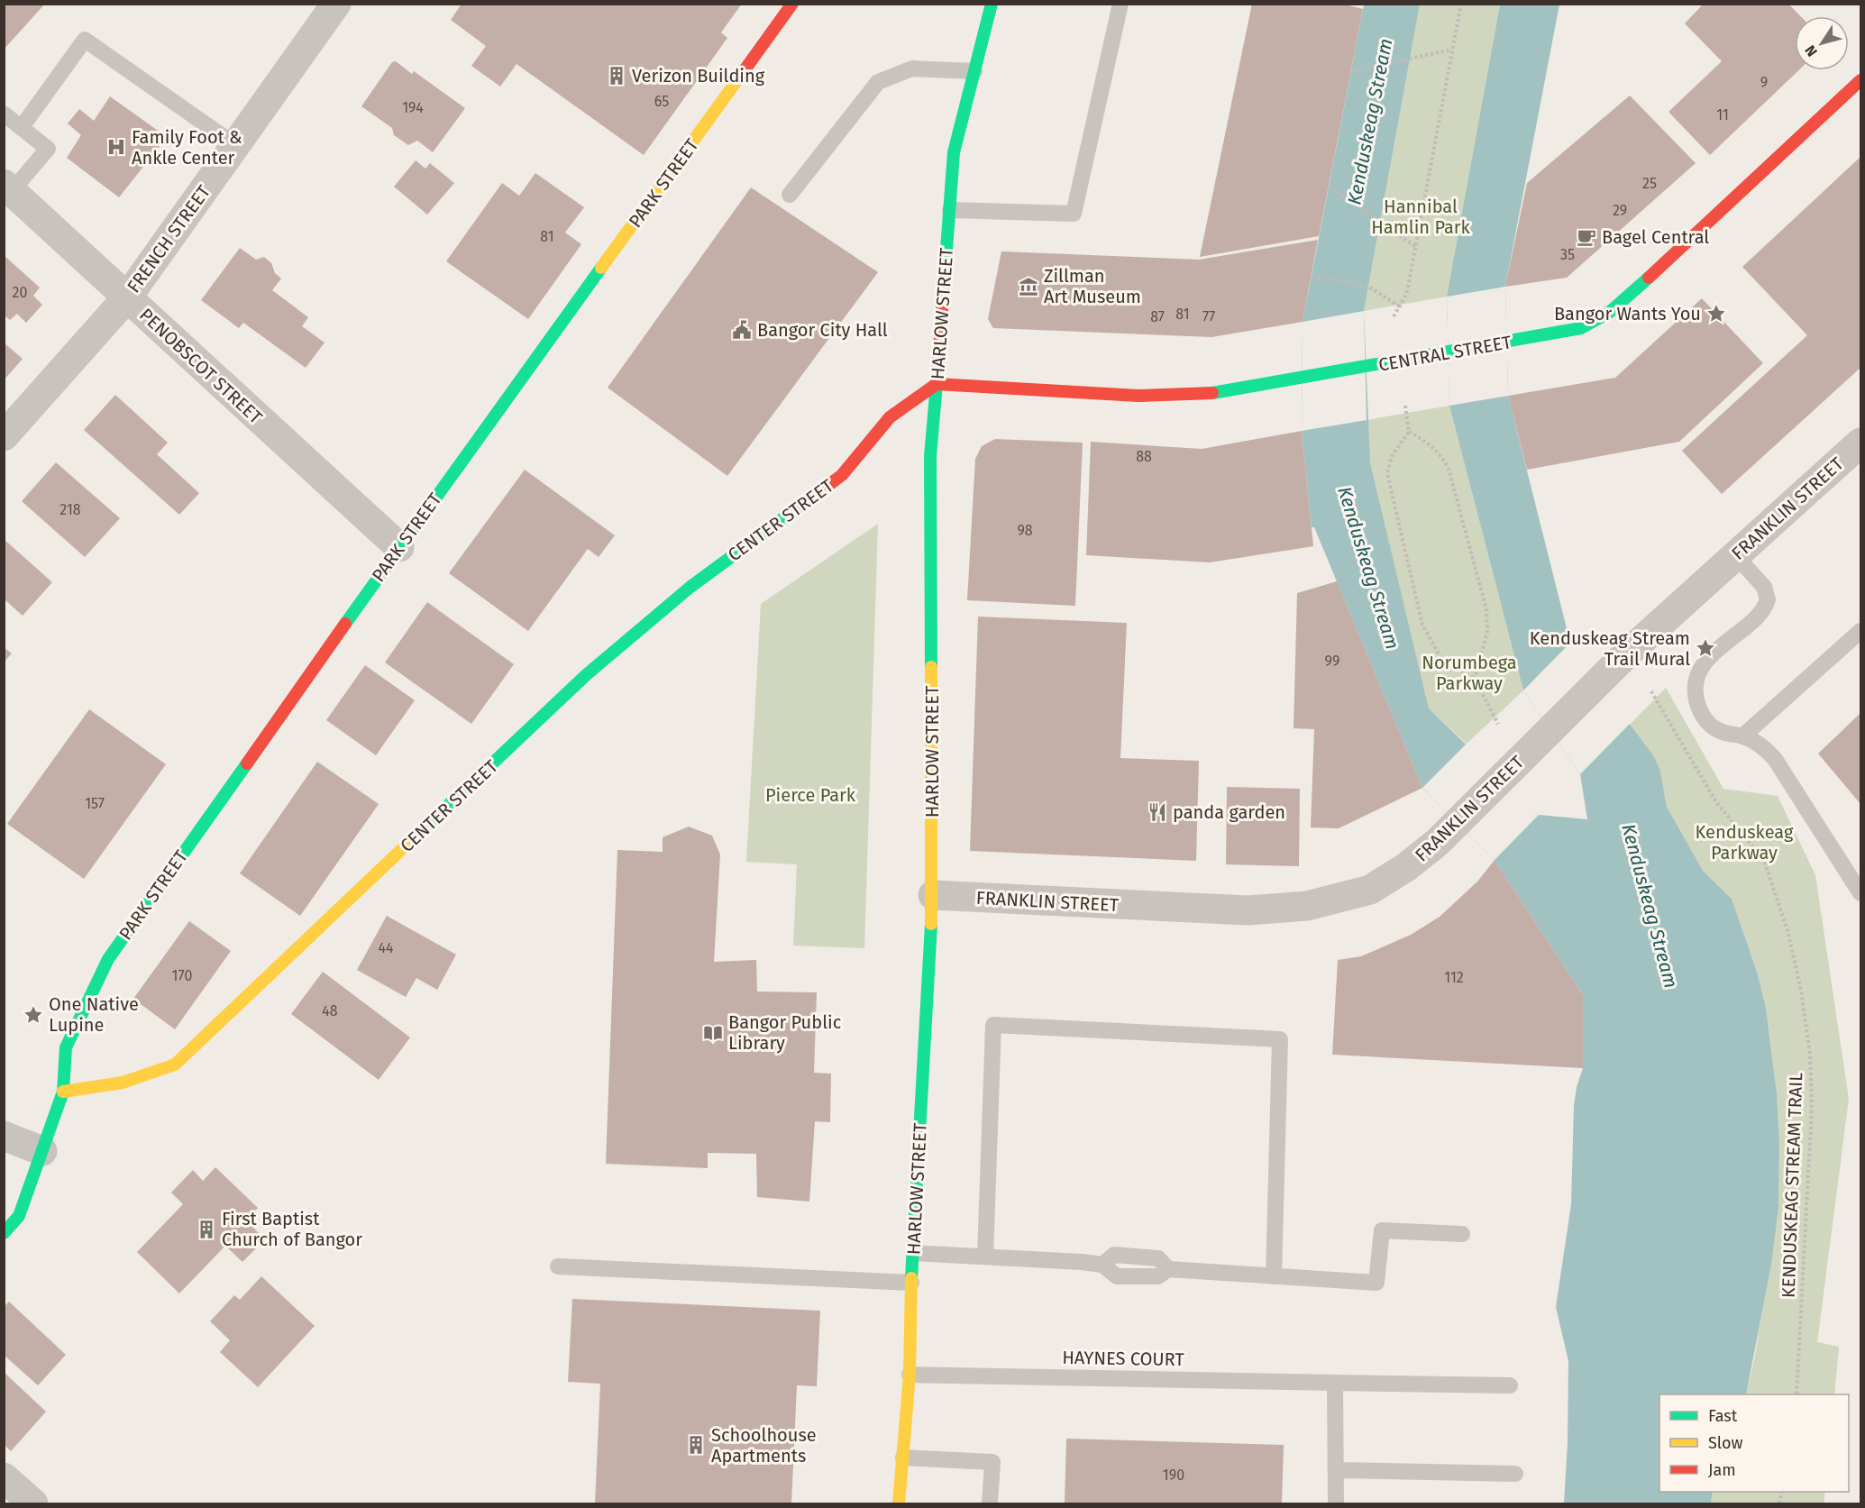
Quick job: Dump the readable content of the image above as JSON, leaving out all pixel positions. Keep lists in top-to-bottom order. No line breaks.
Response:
{"streets":{"street":["PARK STREET","FRENCH STREET","HARLOW STREET","CENTRAL STREET","PENOBSCOT STREET","FRANKLIN STREET","CENTER STREET"],"lane":["HAYNES COURT"],"path":["KENDUSKEAG STREAM TRAIL"]},"crossings":[["PARK STREET","PENOBSCOT STREET"],["PARK STREET","CENTER STREET"],["FRENCH STREET","PENOBSCOT STREET"],["HARLOW STREET","CENTRAL STREET"],["HARLOW STREET","FRANKLIN STREET"],["HARLOW STREET","CENTER STREET"],["HARLOW STREET","HAYNES COURT"],["CENTRAL STREET","CENTER STREET"]],"water":["Kenduskeag Stream"],"parks":["Hannibal Hamlin Park","Norumbega Parkway","Pierce Park","Kenduskeag Parkway"],"places":{"building":["Verizon Building","First Baptist Church of Bangor","Schoolhouse Apartments"],"hospital":["Family Foot & Ankle Center"],"cafe":["Bagel Central"],"museum":["Zillman Art Museum"],"place":["Bangor Wants You","Kenduskeag Stream Trail Mural","One Native Lupine"],"public building":["Bangor City Hall"],"restaurant":["panda garden"],"library":["Bangor Public Library"]},"house_numbers":["9","65","194","11","25","29","81","35","20","81","87","77","88","218","98","99","157","44","170","112","48","190"],"legend":["Fast","Slow","Jam"],"north":"bottom left"}
